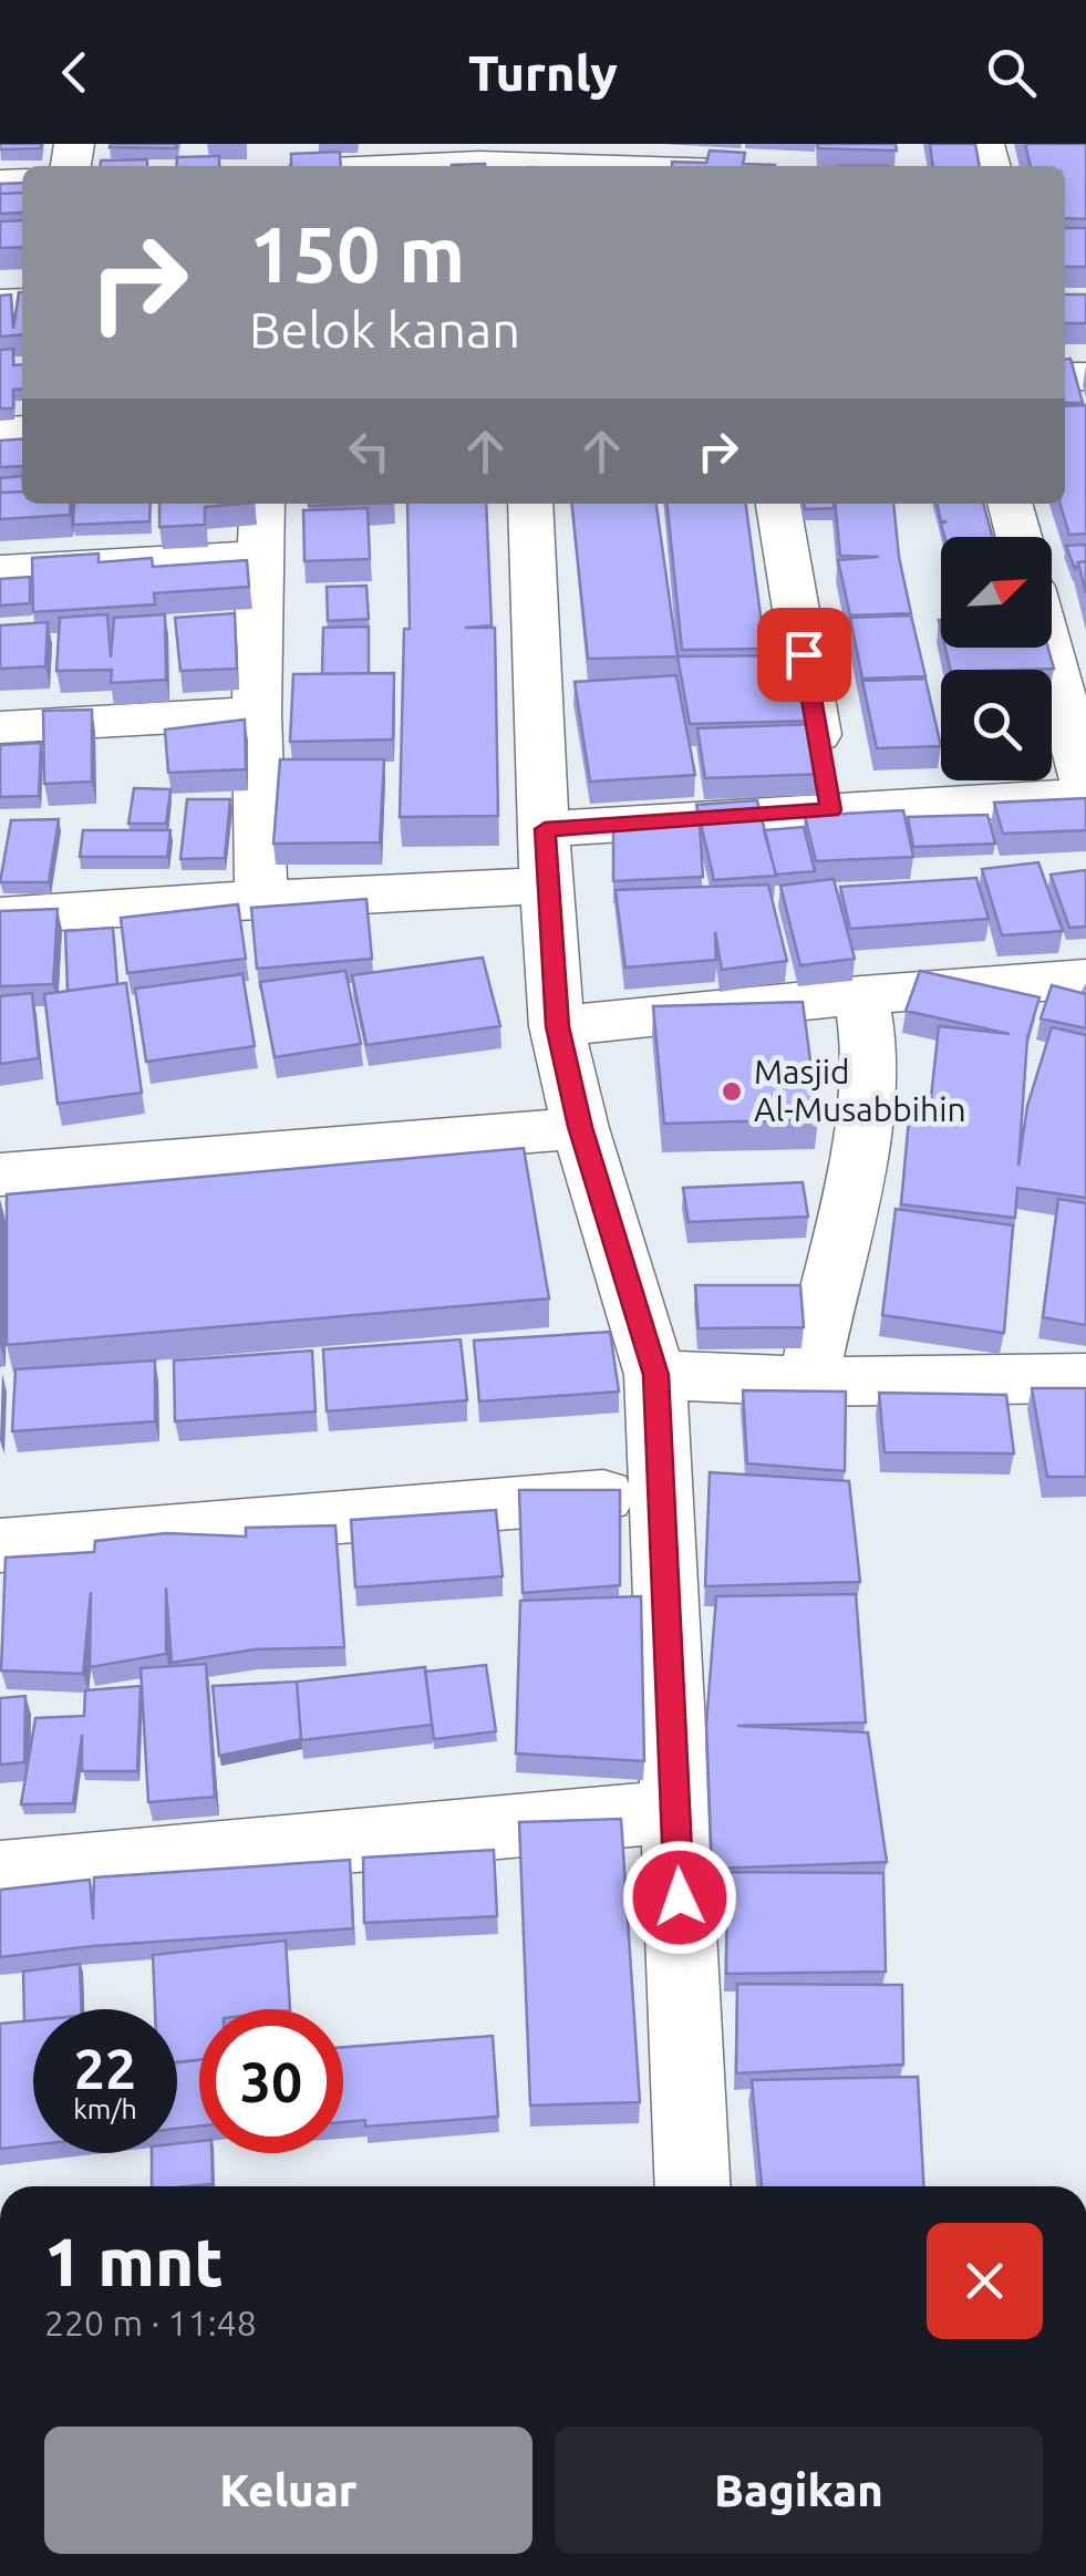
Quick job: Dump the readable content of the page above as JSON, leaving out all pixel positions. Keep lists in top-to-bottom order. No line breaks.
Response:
{"places":["Masjid Al-Musabbihin"],"north":"top right","page":{"header":"Turnly","turn":["150 m","Belok kanan"],"speed":"22 km/h","limit":"30","heading":["1 mnt","220 m · 11:48"],"buttons":["Keluar","Bagikan"]}}
